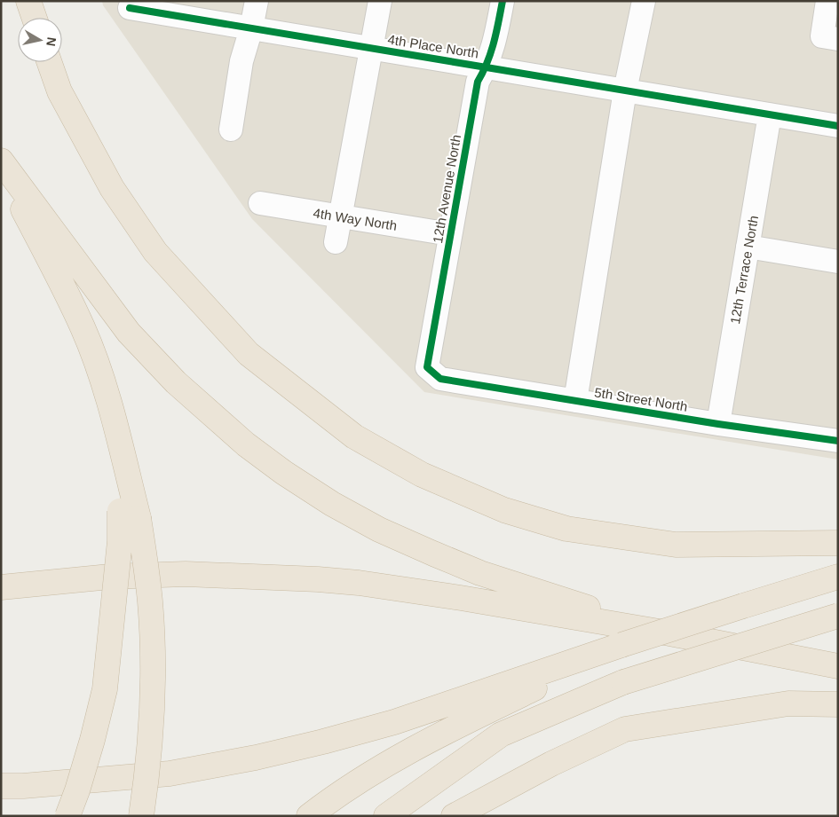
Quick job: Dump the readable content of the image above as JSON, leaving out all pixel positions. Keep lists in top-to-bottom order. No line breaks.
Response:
{"streets":{"street":["4th Place North","12th Avenue North","4th Way North","12th Terrace North","5th Street North"]},"crossings":[["4th Place North","12th Avenue North"],["4th Place North","12th Terrace North"],["12th Avenue North","4th Way North"],["12th Avenue North","5th Street North"],["12th Terrace North","5th Street North"]],"north":"right"}
